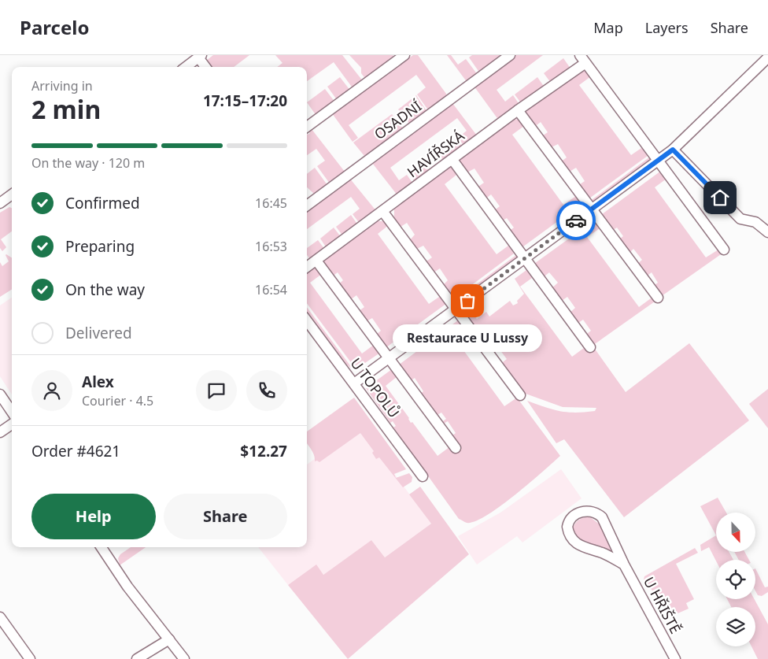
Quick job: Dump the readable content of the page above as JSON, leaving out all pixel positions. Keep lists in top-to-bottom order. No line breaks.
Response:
{"streets":{"street":["OSADNÍ","HAVÍŘSKÁ","U TOPOLŮ","U HŘIŠTĚ"]},"places":["Restaurace U Lussy"],"north":"bottom","page":{"header":"Parcelo","nav":["Map","Layers","Share"],"heading":["2 min","Arriving in","17:15–17:20"],"panel":["Alex","Courier · 4.5","Order #4621","$12.27"],"bar":"On the way · 120 m","list":[["Confirmed","16:45"],["Preparing","16:53"],["On the way","16:54"],"Delivered"],"bubble":"Restaurace U Lussy","buttons":["Help","Share"]}}
